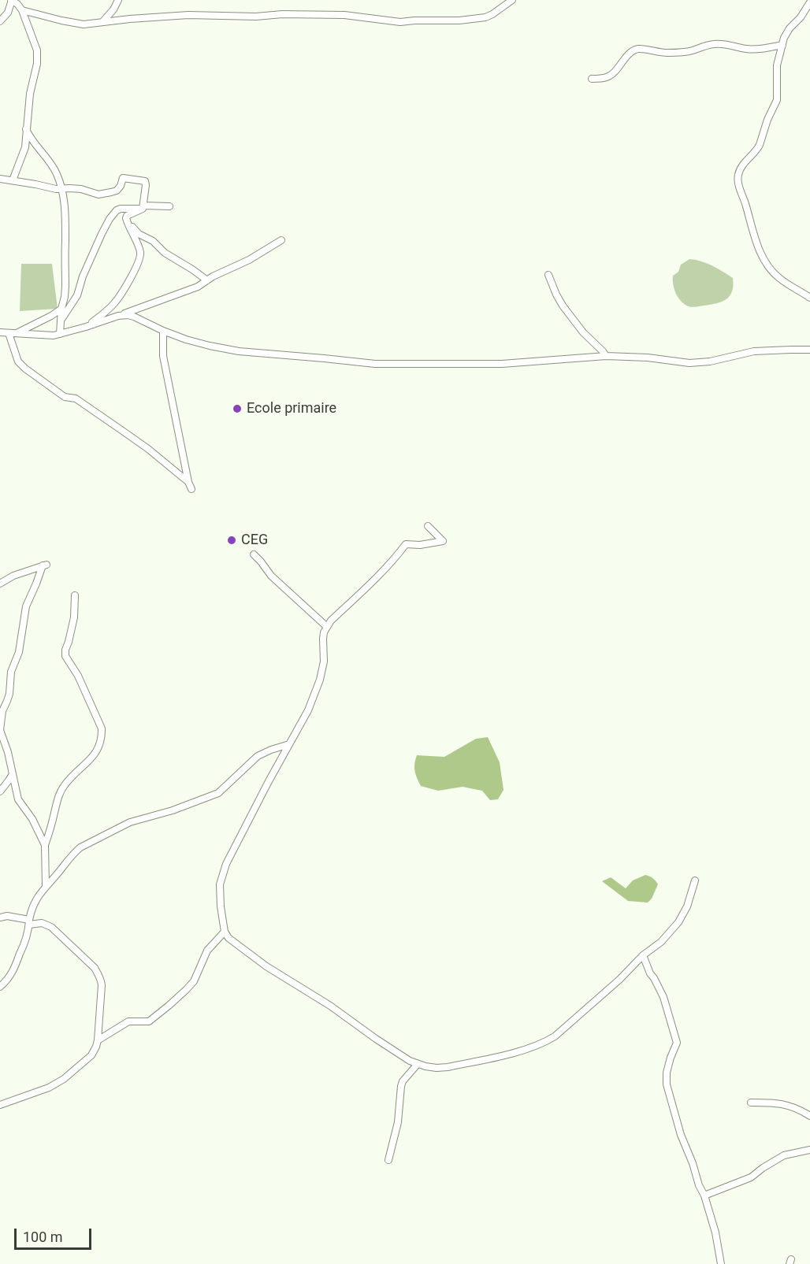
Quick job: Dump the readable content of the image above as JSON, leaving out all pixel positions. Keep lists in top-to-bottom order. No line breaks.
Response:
{"places":["Ecole primaire","CEG"],"scale_bar":"100 m"}
